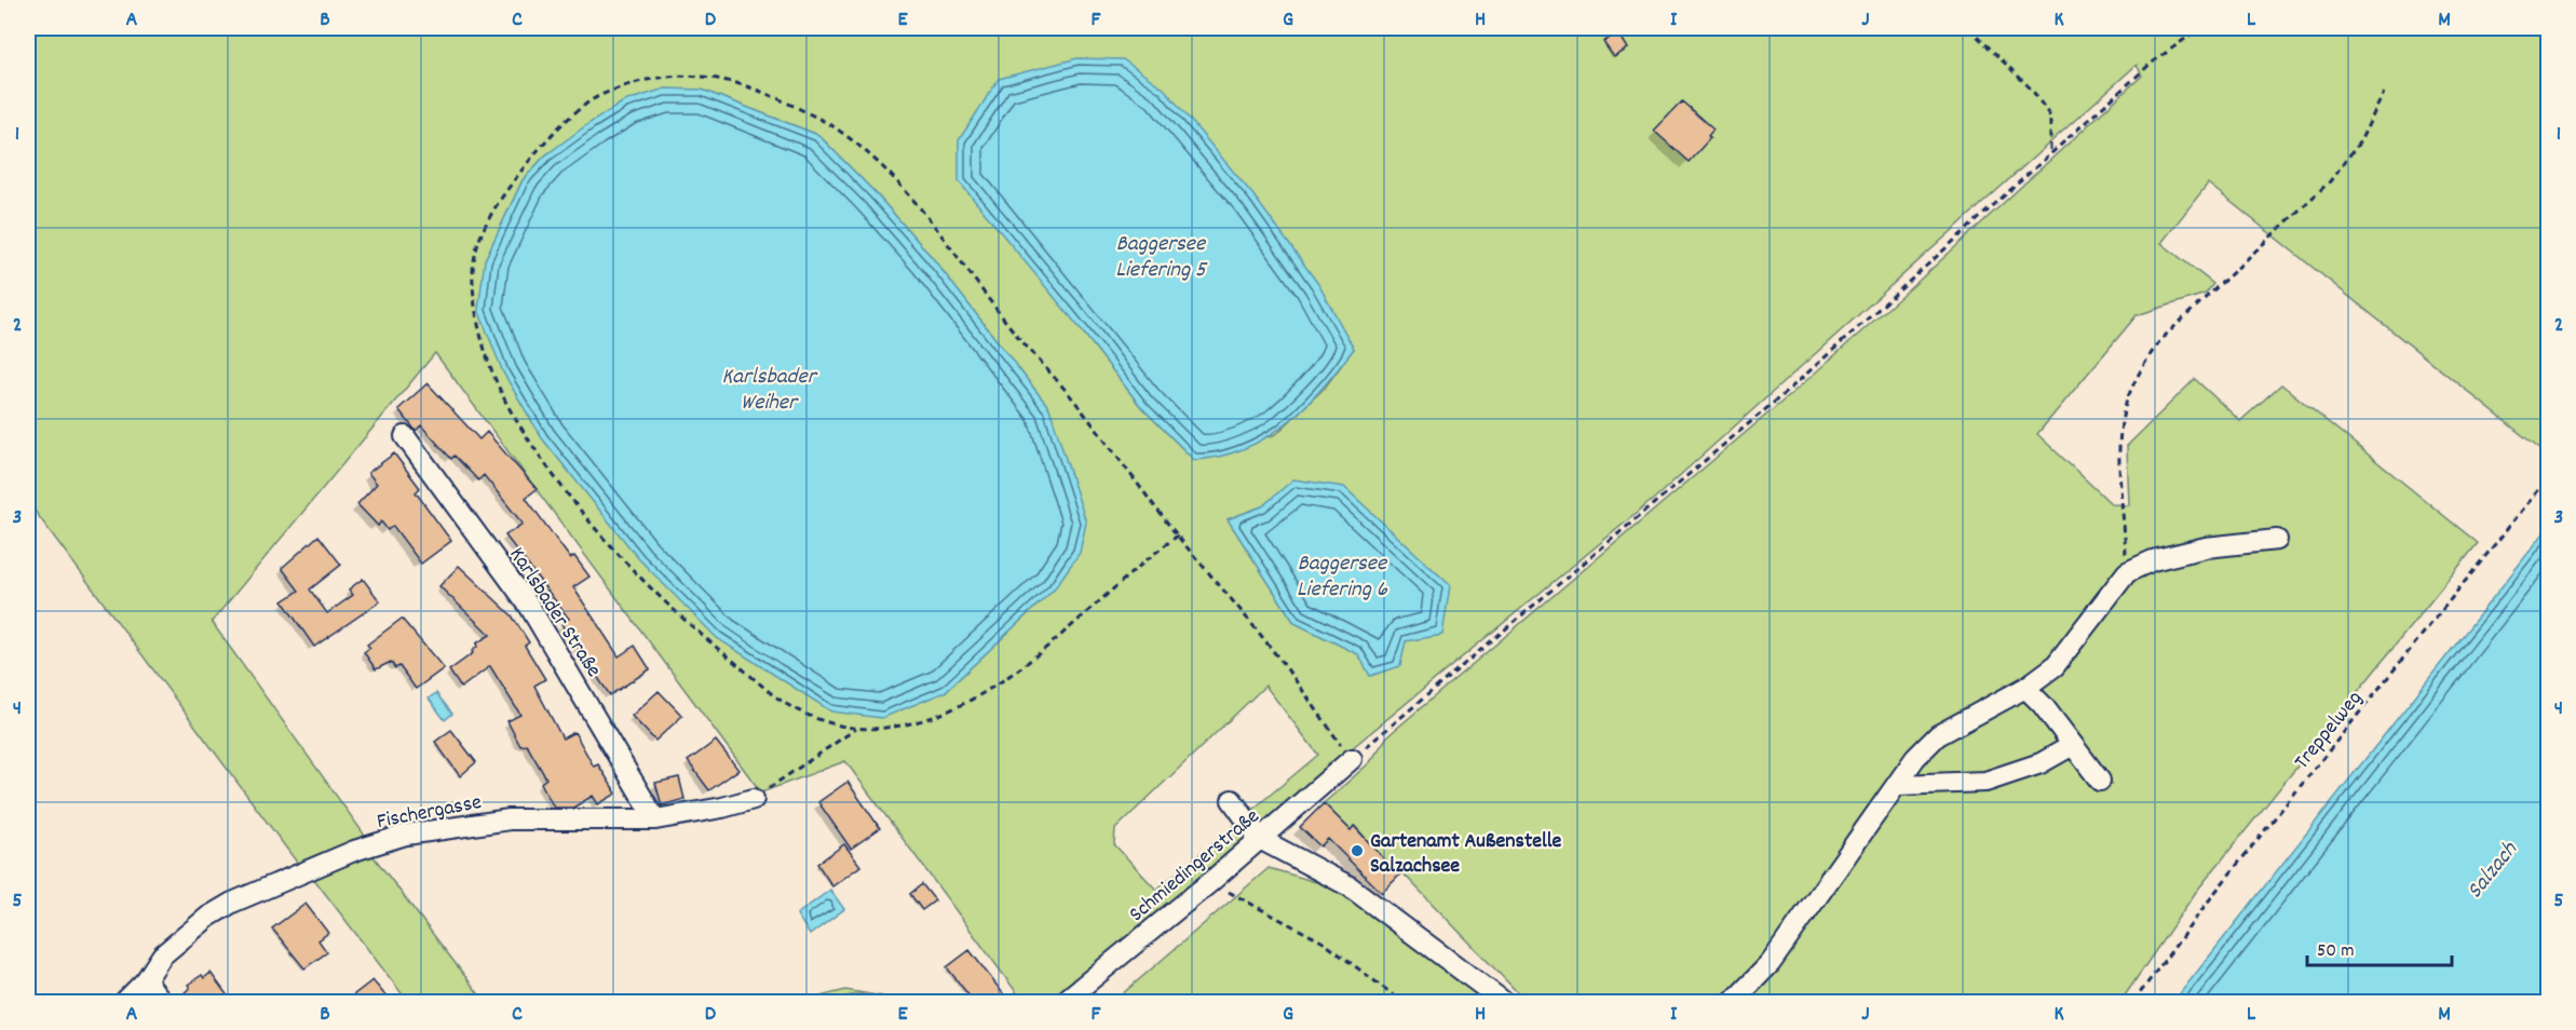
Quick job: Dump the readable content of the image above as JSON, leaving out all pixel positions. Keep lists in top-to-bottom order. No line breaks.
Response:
{"streets":{"street":["Karlsbader Straße","Fischergasse","Schmiedingerstraße"],"path":["Treppelweg"]},"crossings":[["Karlsbader Straße","Fischergasse"]],"water":["Baggersee Liefering 5","Karlsbader Weiher","Baggersee Liefering 6","Salzach"],"places":["Gartenamt Außenstelle Salzachsee"],"scale_bar":"50 m","grid":{"columns":["A","B","C","D","E","F","G","H","I","J","K","L","M"],"rows":["1","2","3","4","5"]}}
